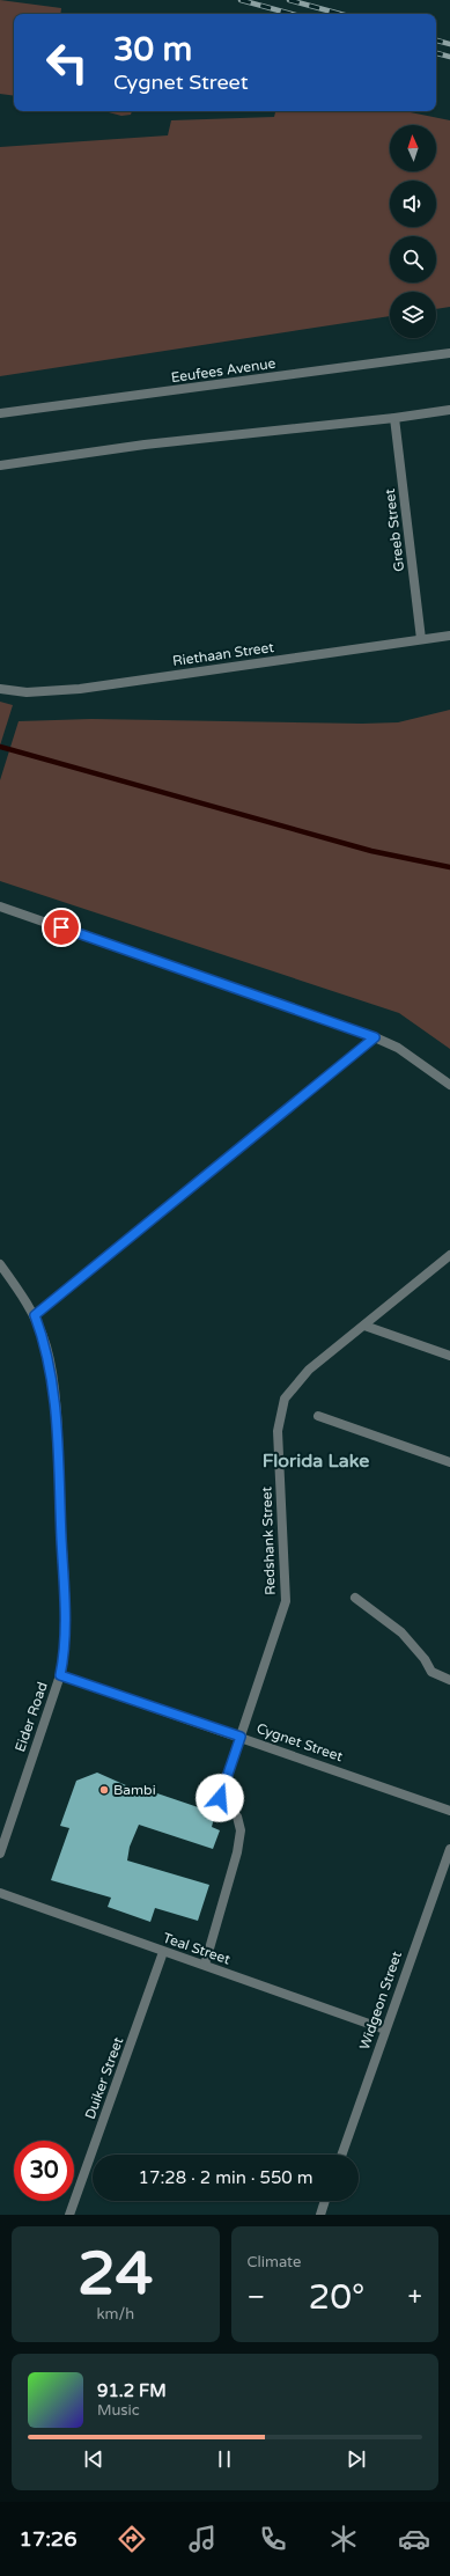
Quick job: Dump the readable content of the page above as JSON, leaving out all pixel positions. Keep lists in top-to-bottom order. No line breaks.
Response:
{"streets":{"street":["Eeufees Avenue","Greeb Street","Riethaan Street","Redshank Street","Eider Road","Cygnet Street","Teal Street","Widgeon Street","Duiker Street"]},"crossings":[["Greeb Street","Riethaan Street"],["Redshank Street","Cygnet Street"],["Redshank Street","Teal Street"],["Eider Road","Cygnet Street"],["Teal Street","Widgeon Street"],["Teal Street","Duiker Street"]],"districts":["Florida Lake"],"places":["Bambi"],"north":"top","page":{"turn":["30 m","Cygnet Street"],"limit":"30","trip":"17:28 · 2 min · 550 m","tile":[["24","km/h"],"Climate"],"heat":["−","20°","+"],"song":["91.2 FM","Music"],"tabs":"17:26"}}
